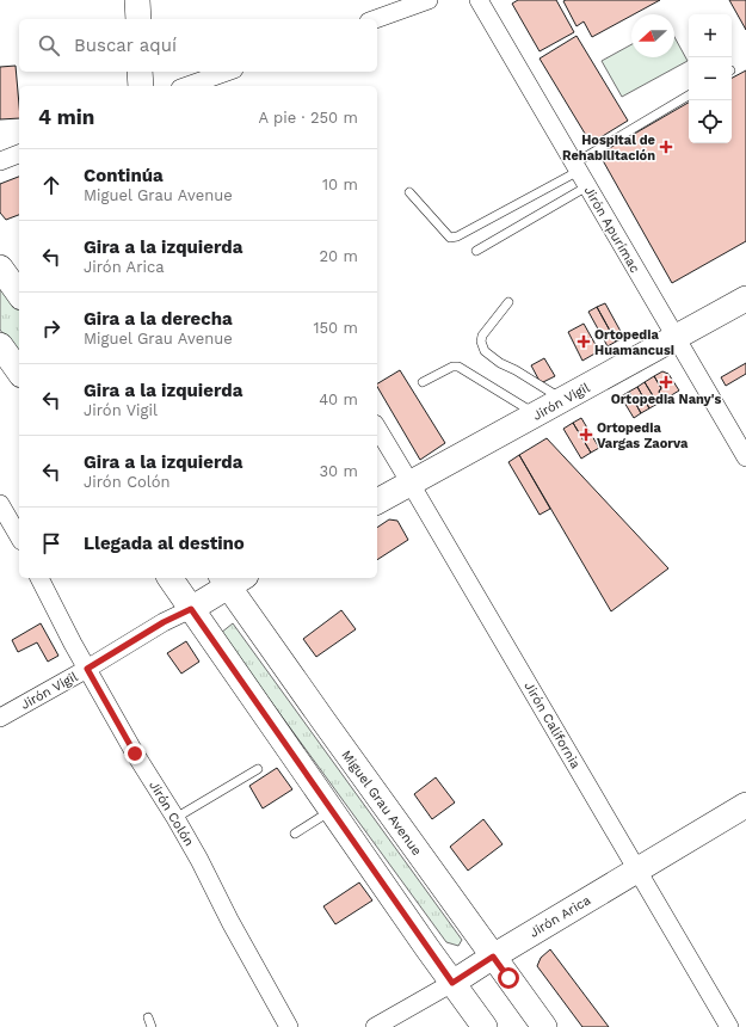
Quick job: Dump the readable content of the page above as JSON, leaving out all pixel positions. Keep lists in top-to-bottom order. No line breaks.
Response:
{"streets":{"main road":["Jirón Vigil","Miguel Grau Avenue","Jirón Arica"],"street":["Jirón Apurímac","Jirón California","Jirón Colón"]},"crossings":[["Jirón Apurímac","Jirón Vigil"],["Jirón Vigil","Jirón California"],["Jirón Vigil","Miguel Grau Avenue"],["Jirón Vigil","Jirón Colón"],["Jirón California","Jirón Arica"],["Miguel Grau Avenue","Jirón Arica"]],"places":{"health":["Hospital de Rehabilitación","Ortopedia Huamancusi","Ortopedia Nany's","Ortopedia Vargas Zaorva"]},"north":"left","page":{"map_buttons":["+","−"],"search":"Buscar aquí","heading":["4 min","A pie · 250 m"],"list":[["Continúa","Miguel Grau Avenue","10 m"],["Gira a la izquierda","Jirón Arica","20 m"],["Gira a la derecha","Miguel Grau Avenue","150 m"],["Gira a la izquierda","Jirón Vigil","40 m"],["Gira a la izquierda","Jirón Colón","30 m"],"Llegada al destino"]}}
